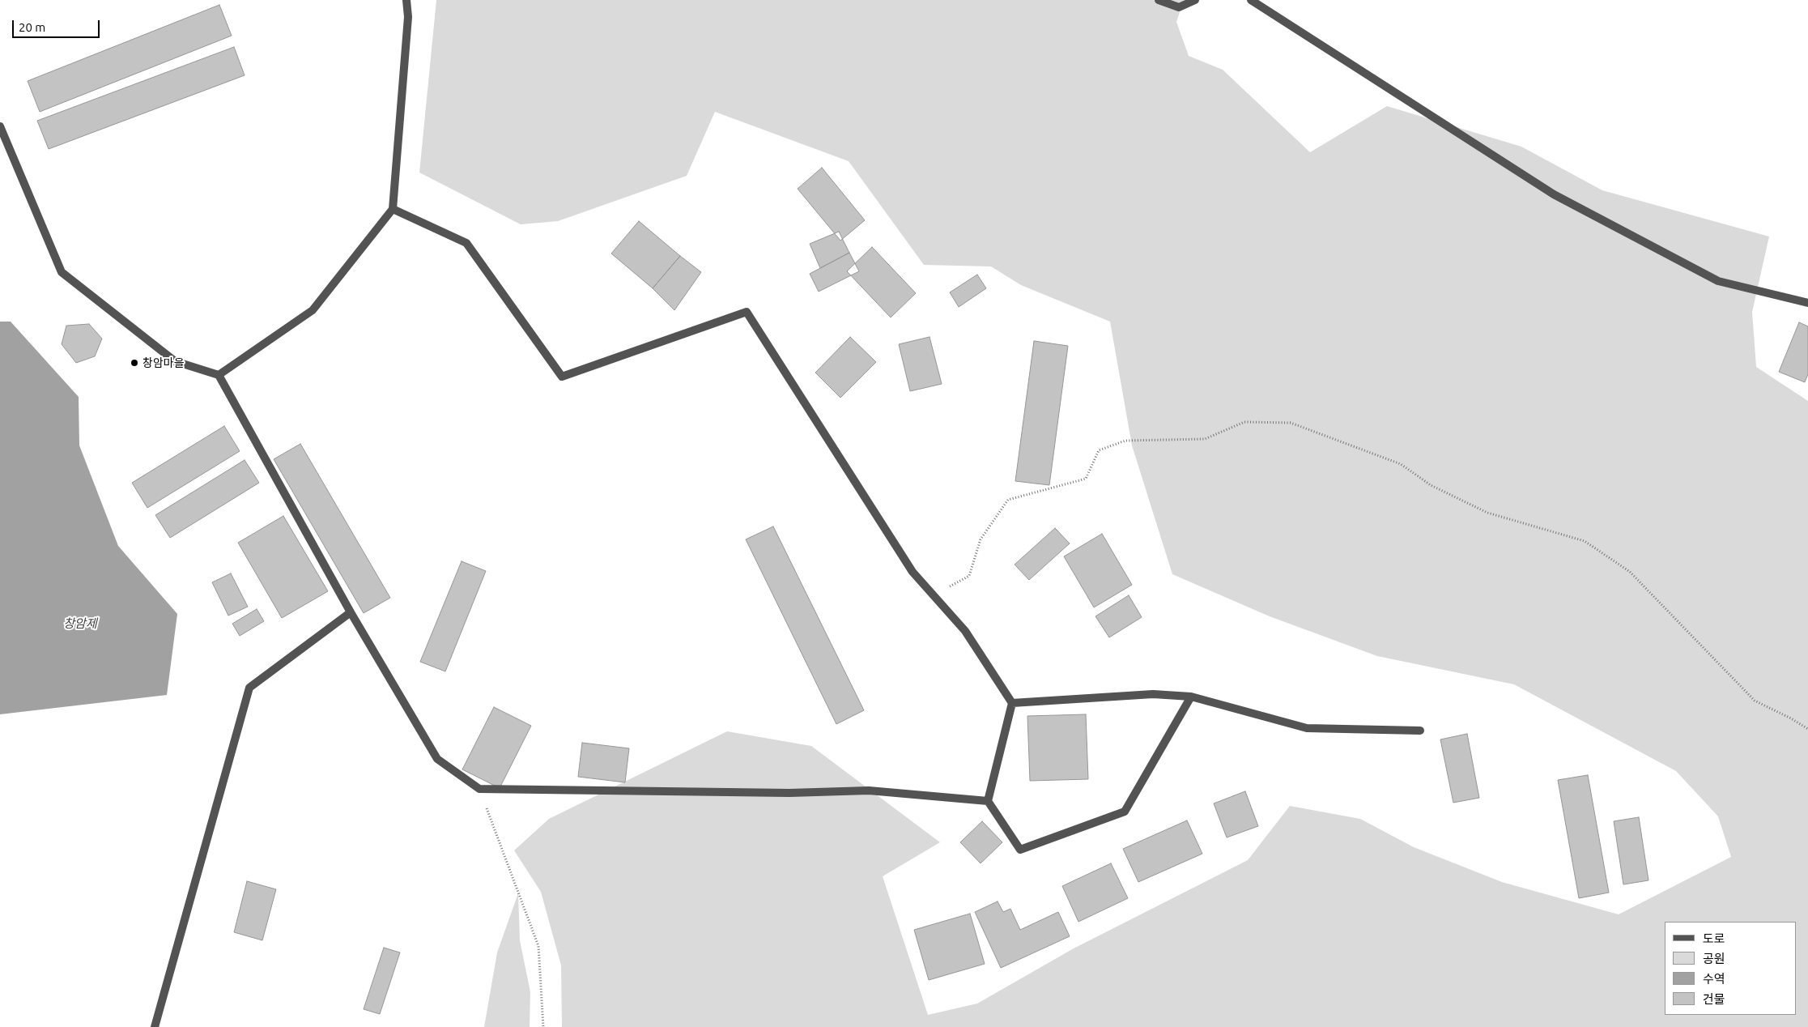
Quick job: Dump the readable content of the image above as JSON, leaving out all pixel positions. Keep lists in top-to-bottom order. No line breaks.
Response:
{"water":["창암제"],"places":["창암마을"],"legend":["도로","공원","수역","건물"],"scale_bar":"20 m"}
